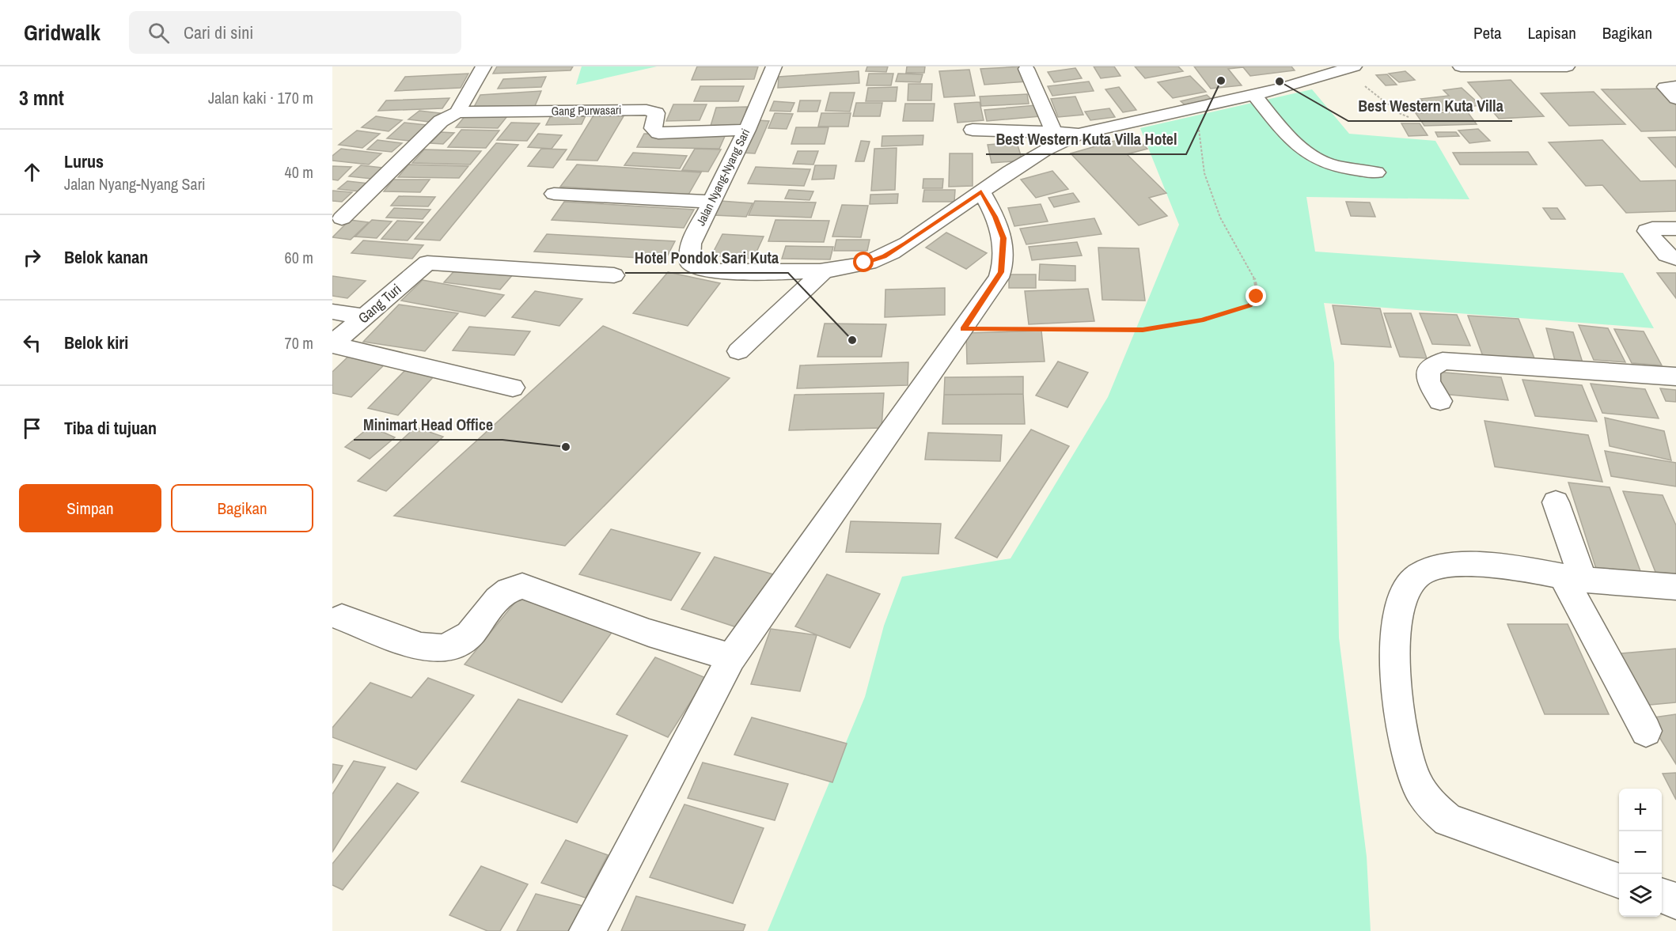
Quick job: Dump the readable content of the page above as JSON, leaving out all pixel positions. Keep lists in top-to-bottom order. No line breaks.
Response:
{"streets":{"street":["Gang Purwasari","Jalan Nyang-Nyang Sari","Gang Turi"]},"crossings":[["Gang Purwasari","Jalan Nyang-Nyang Sari"]],"places":["Best Western Kuta Villa Hotel","Best Western Kuta Villa","Hotel Pondok Sari Kuta","Minimart Head Office"],"page":{"header":"Gridwalk","search":"Cari di sini","nav":["Peta","Lapisan","Bagikan"],"heading":["3 mnt","Jalan kaki · 170 m"],"list":[["Lurus","Jalan Nyang-Nyang Sari","40 m"],["Belok kanan","60 m"],["Belok kiri","70 m"],"Tiba di tujuan"],"buttons":["Simpan","Bagikan"],"map_buttons":["+","−"]}}
